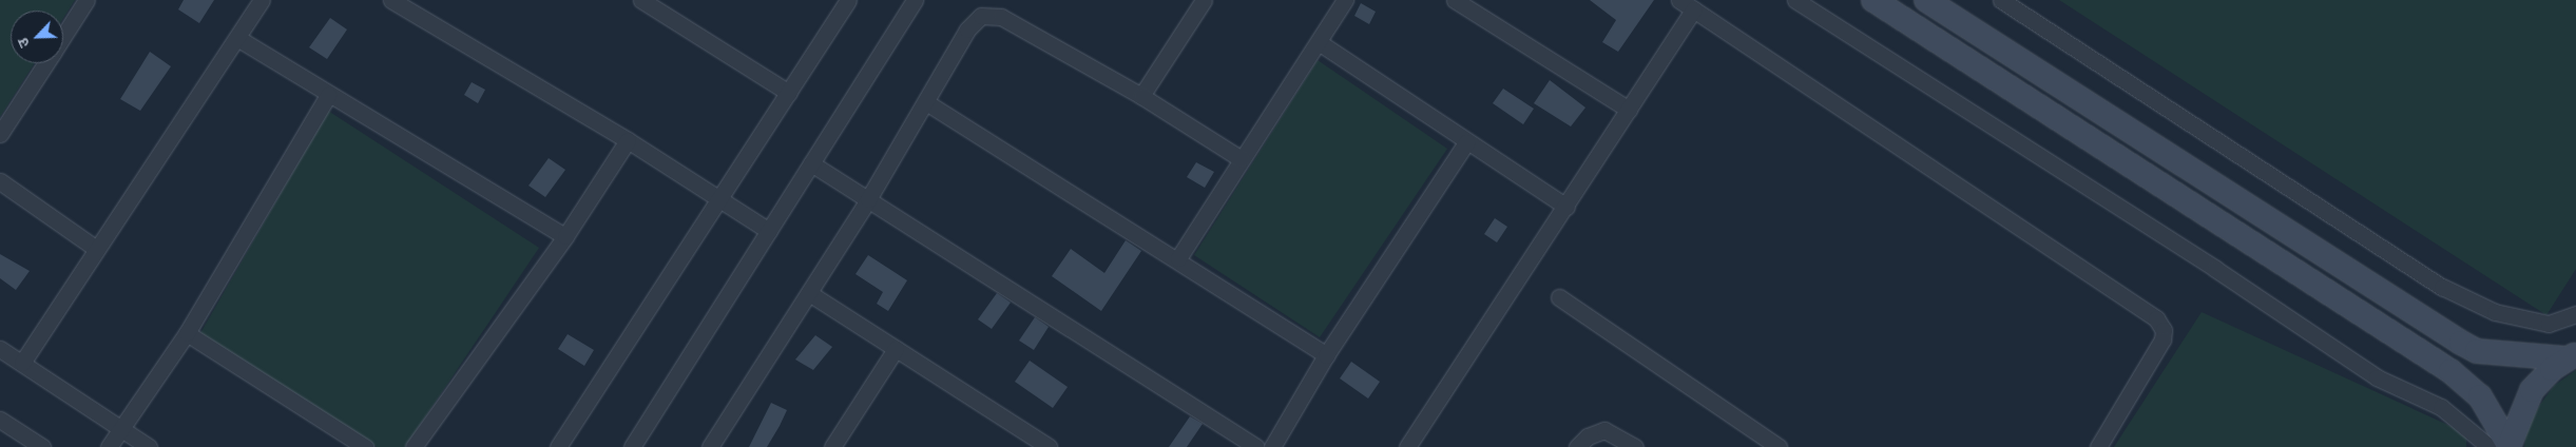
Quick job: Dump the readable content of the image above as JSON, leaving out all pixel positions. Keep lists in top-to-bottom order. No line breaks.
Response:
{"north":"bottom left"}
